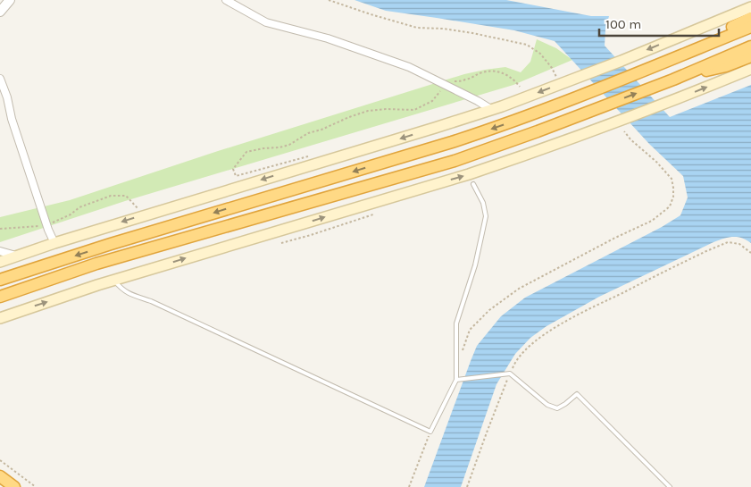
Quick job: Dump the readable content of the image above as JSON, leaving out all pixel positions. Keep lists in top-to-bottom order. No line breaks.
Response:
{"scale_bar":"100 m"}
